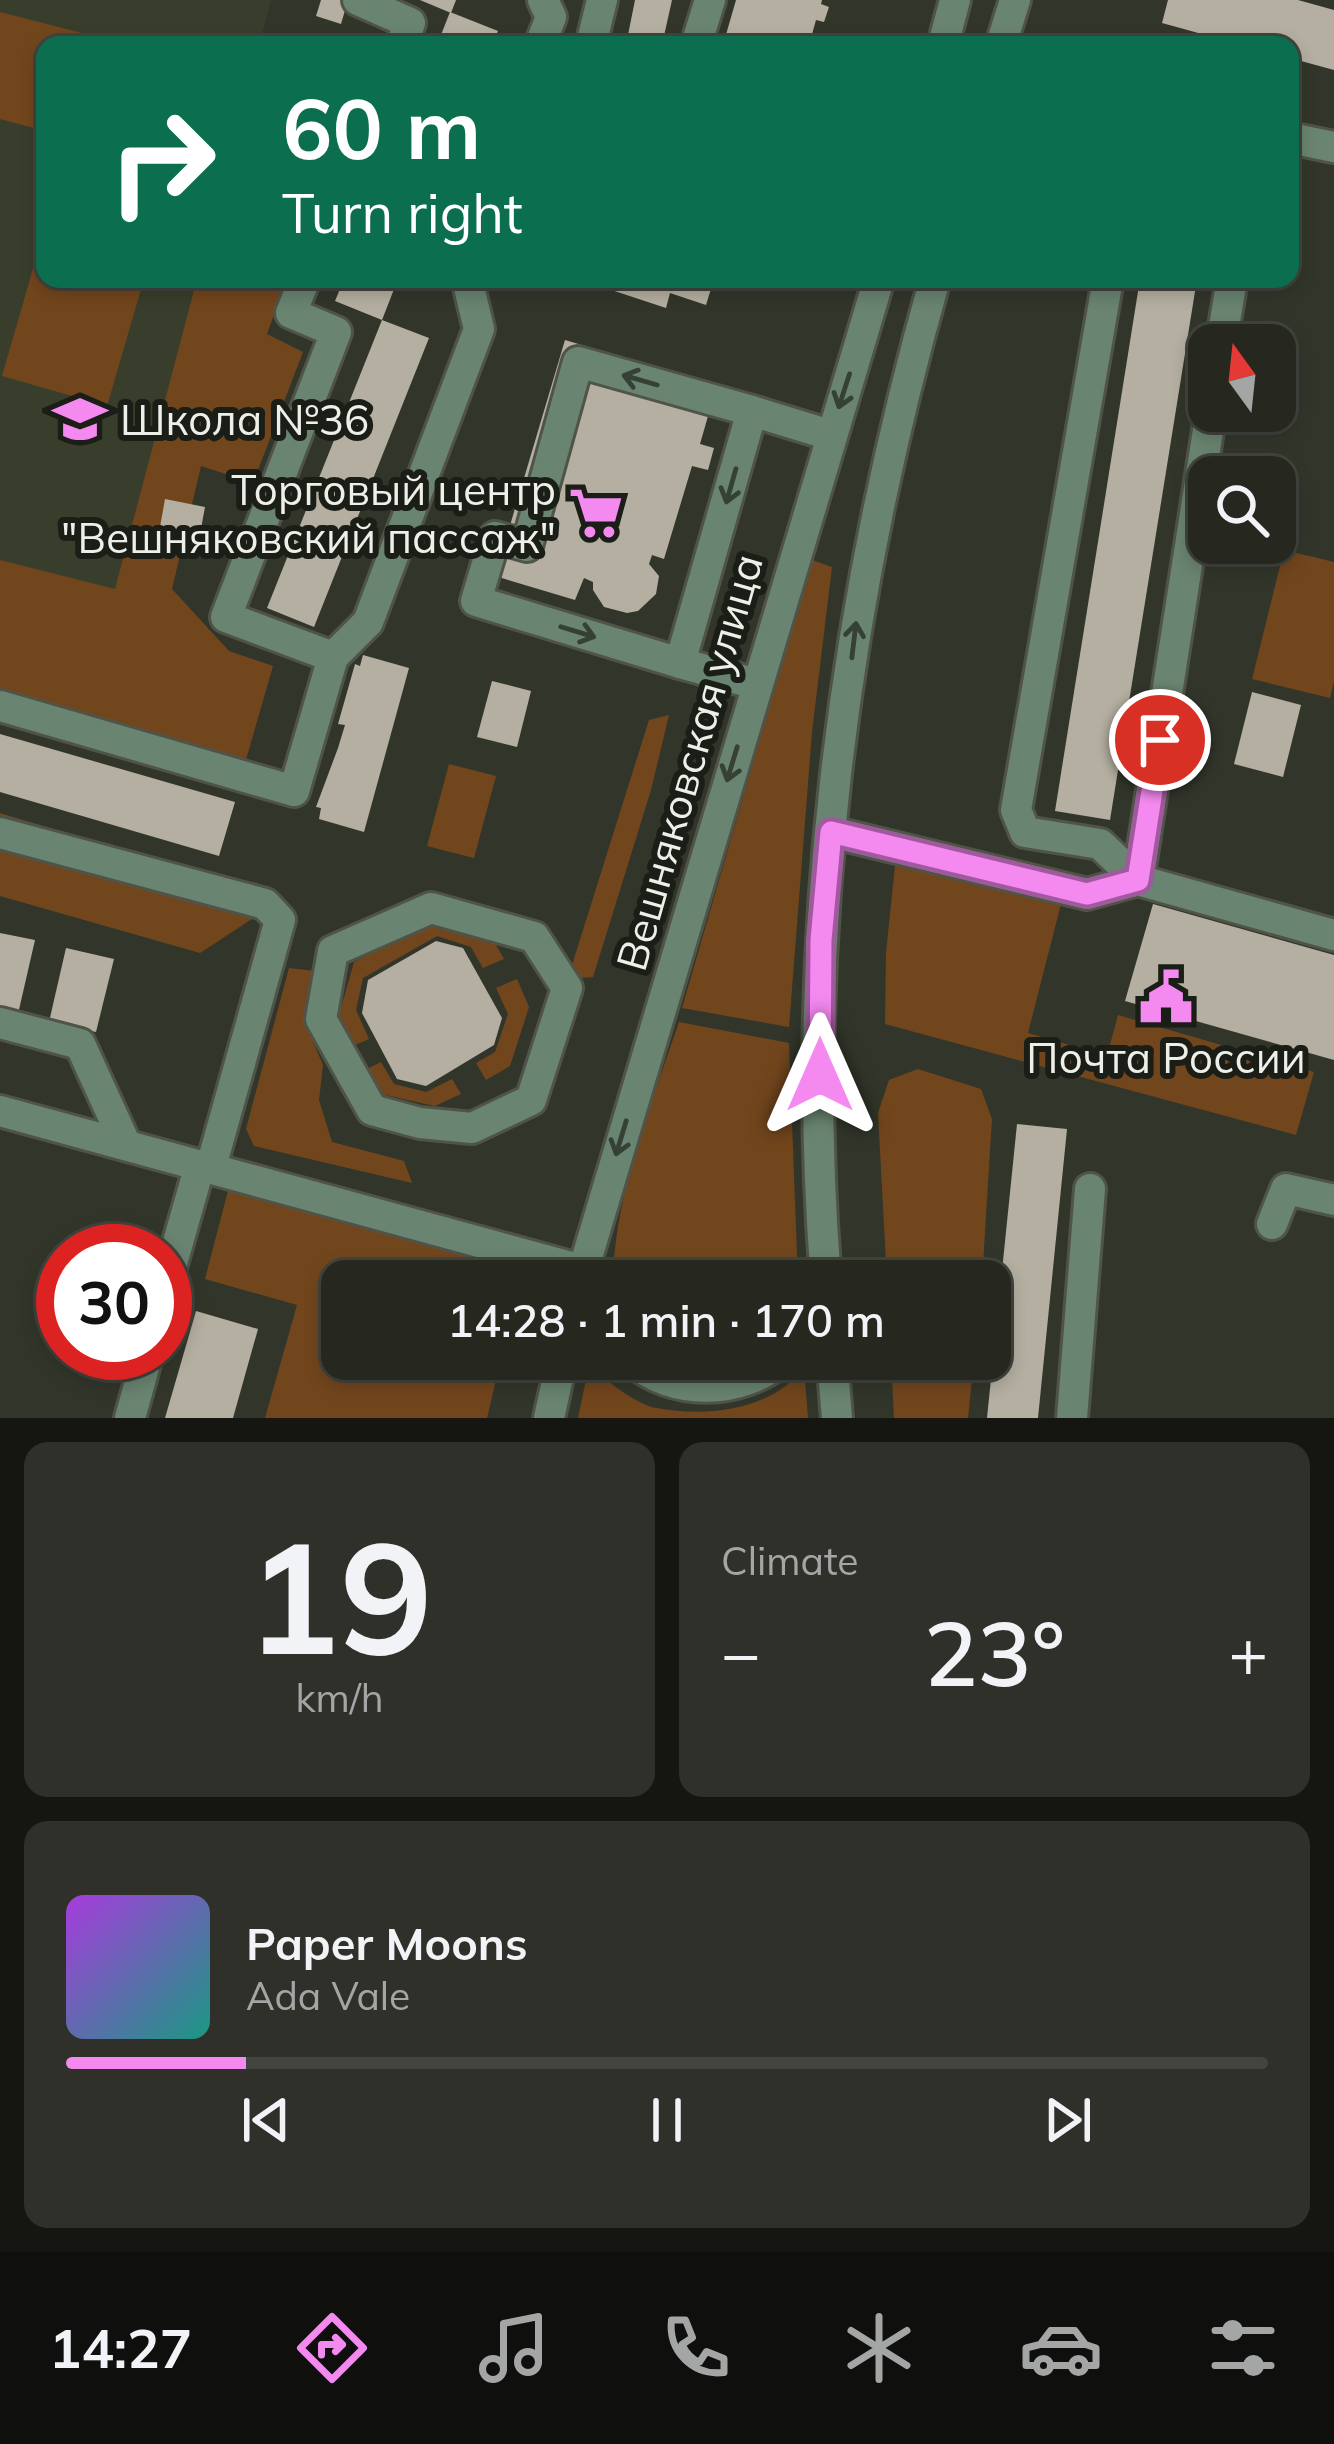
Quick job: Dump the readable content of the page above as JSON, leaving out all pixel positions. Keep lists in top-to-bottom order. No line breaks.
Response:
{"streets":{"street":["Вешняковская улица"]},"places":{"school or university":["Школа №36"],"supermarket":["Торговый центр \"Вешняковский пассаж\""],"public building":["Почта России"]},"north":"top","page":{"turn":["60 m","Turn right"],"limit":"30","trip":"14:28 · 1 min · 170 m","tile":[["19","km/h"],"Climate"],"heat":["−","23°","+"],"song":["Paper Moons","Ada Vale"],"tabs":"14:27"}}
